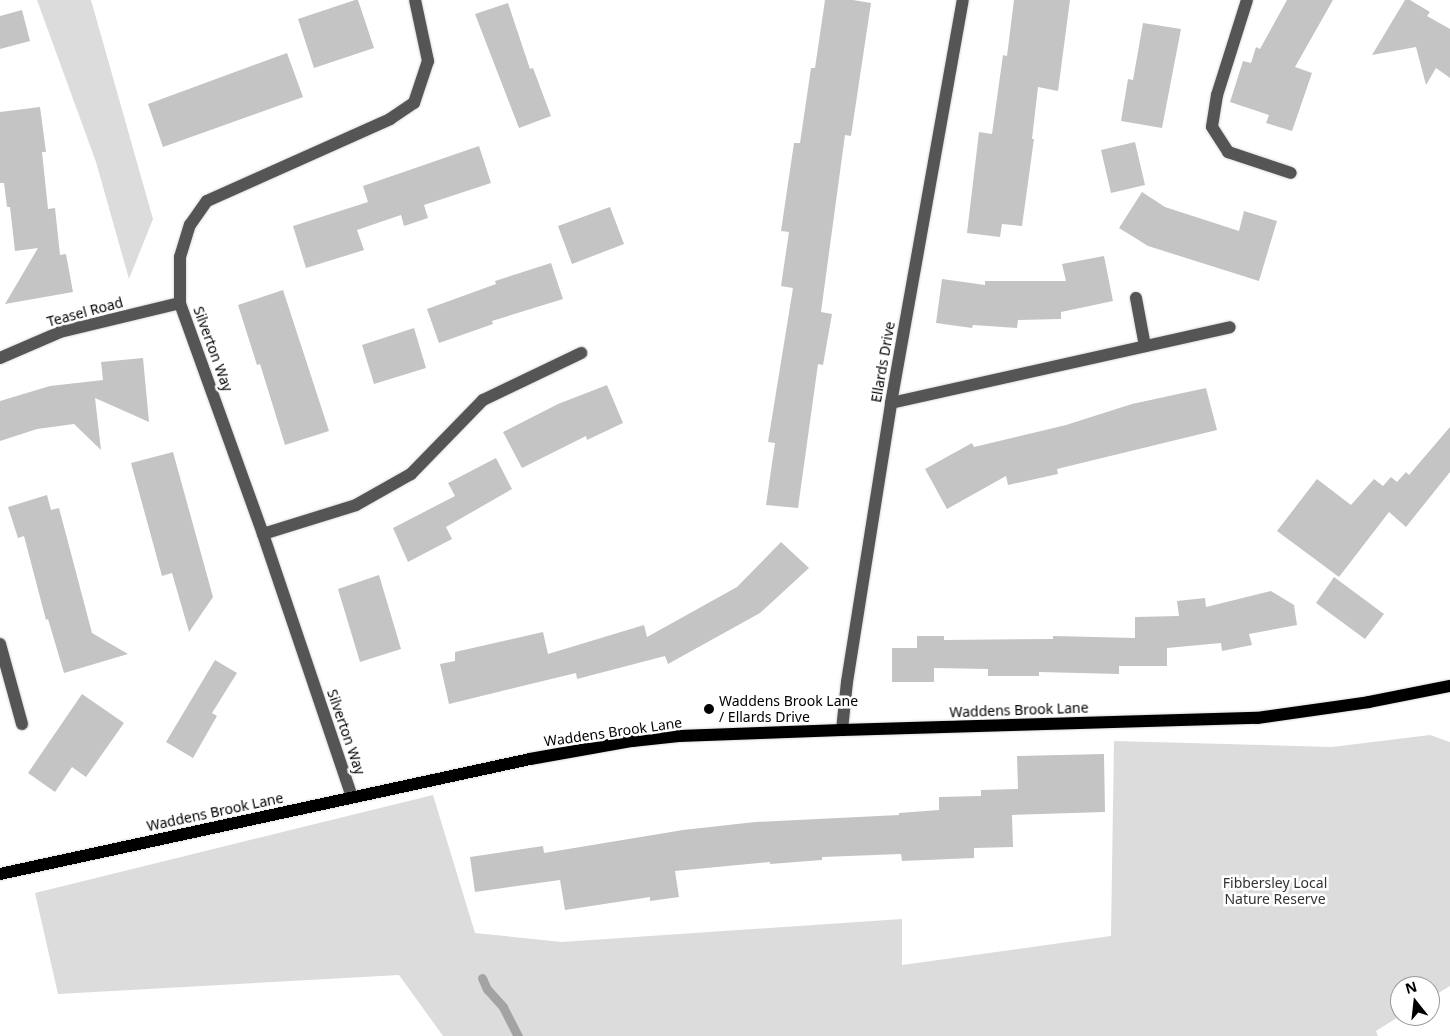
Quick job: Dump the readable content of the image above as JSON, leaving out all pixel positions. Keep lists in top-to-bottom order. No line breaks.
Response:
{"streets":{"main road":["Waddens Brook Lane"],"street":["Teasel Road","Silverton Way","Ellards Drive"]},"crossings":[["Teasel Road","Silverton Way"],["Silverton Way","Waddens Brook Lane"],["Ellards Drive","Waddens Brook Lane"]],"parks":["Fibbersley Local Nature Reserve"],"places":["Waddens Brook Lane / Ellards Drive"],"north":"top"}
